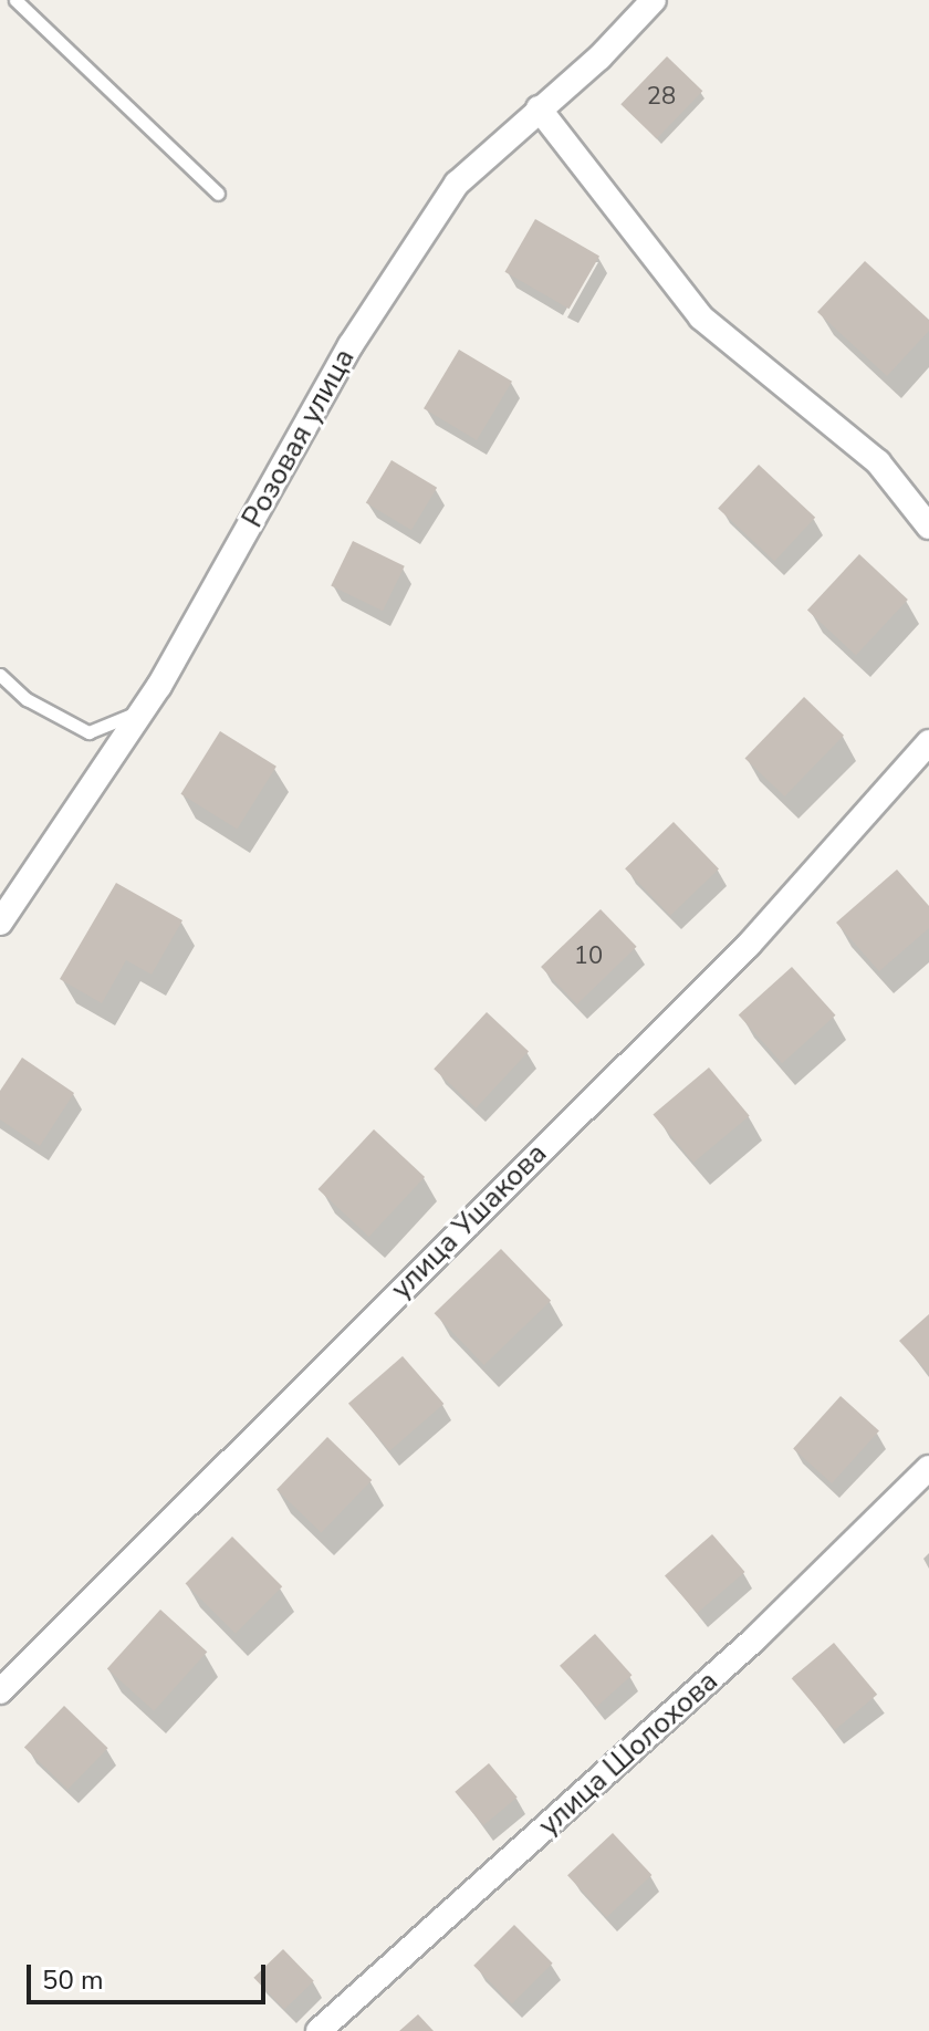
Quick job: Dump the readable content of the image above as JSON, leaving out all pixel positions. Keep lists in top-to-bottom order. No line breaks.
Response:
{"streets":{"street":["Розовая улица","улица Ушакова","улица Шолохова"]},"house_numbers":["28","10"],"scale_bar":"50 m"}
